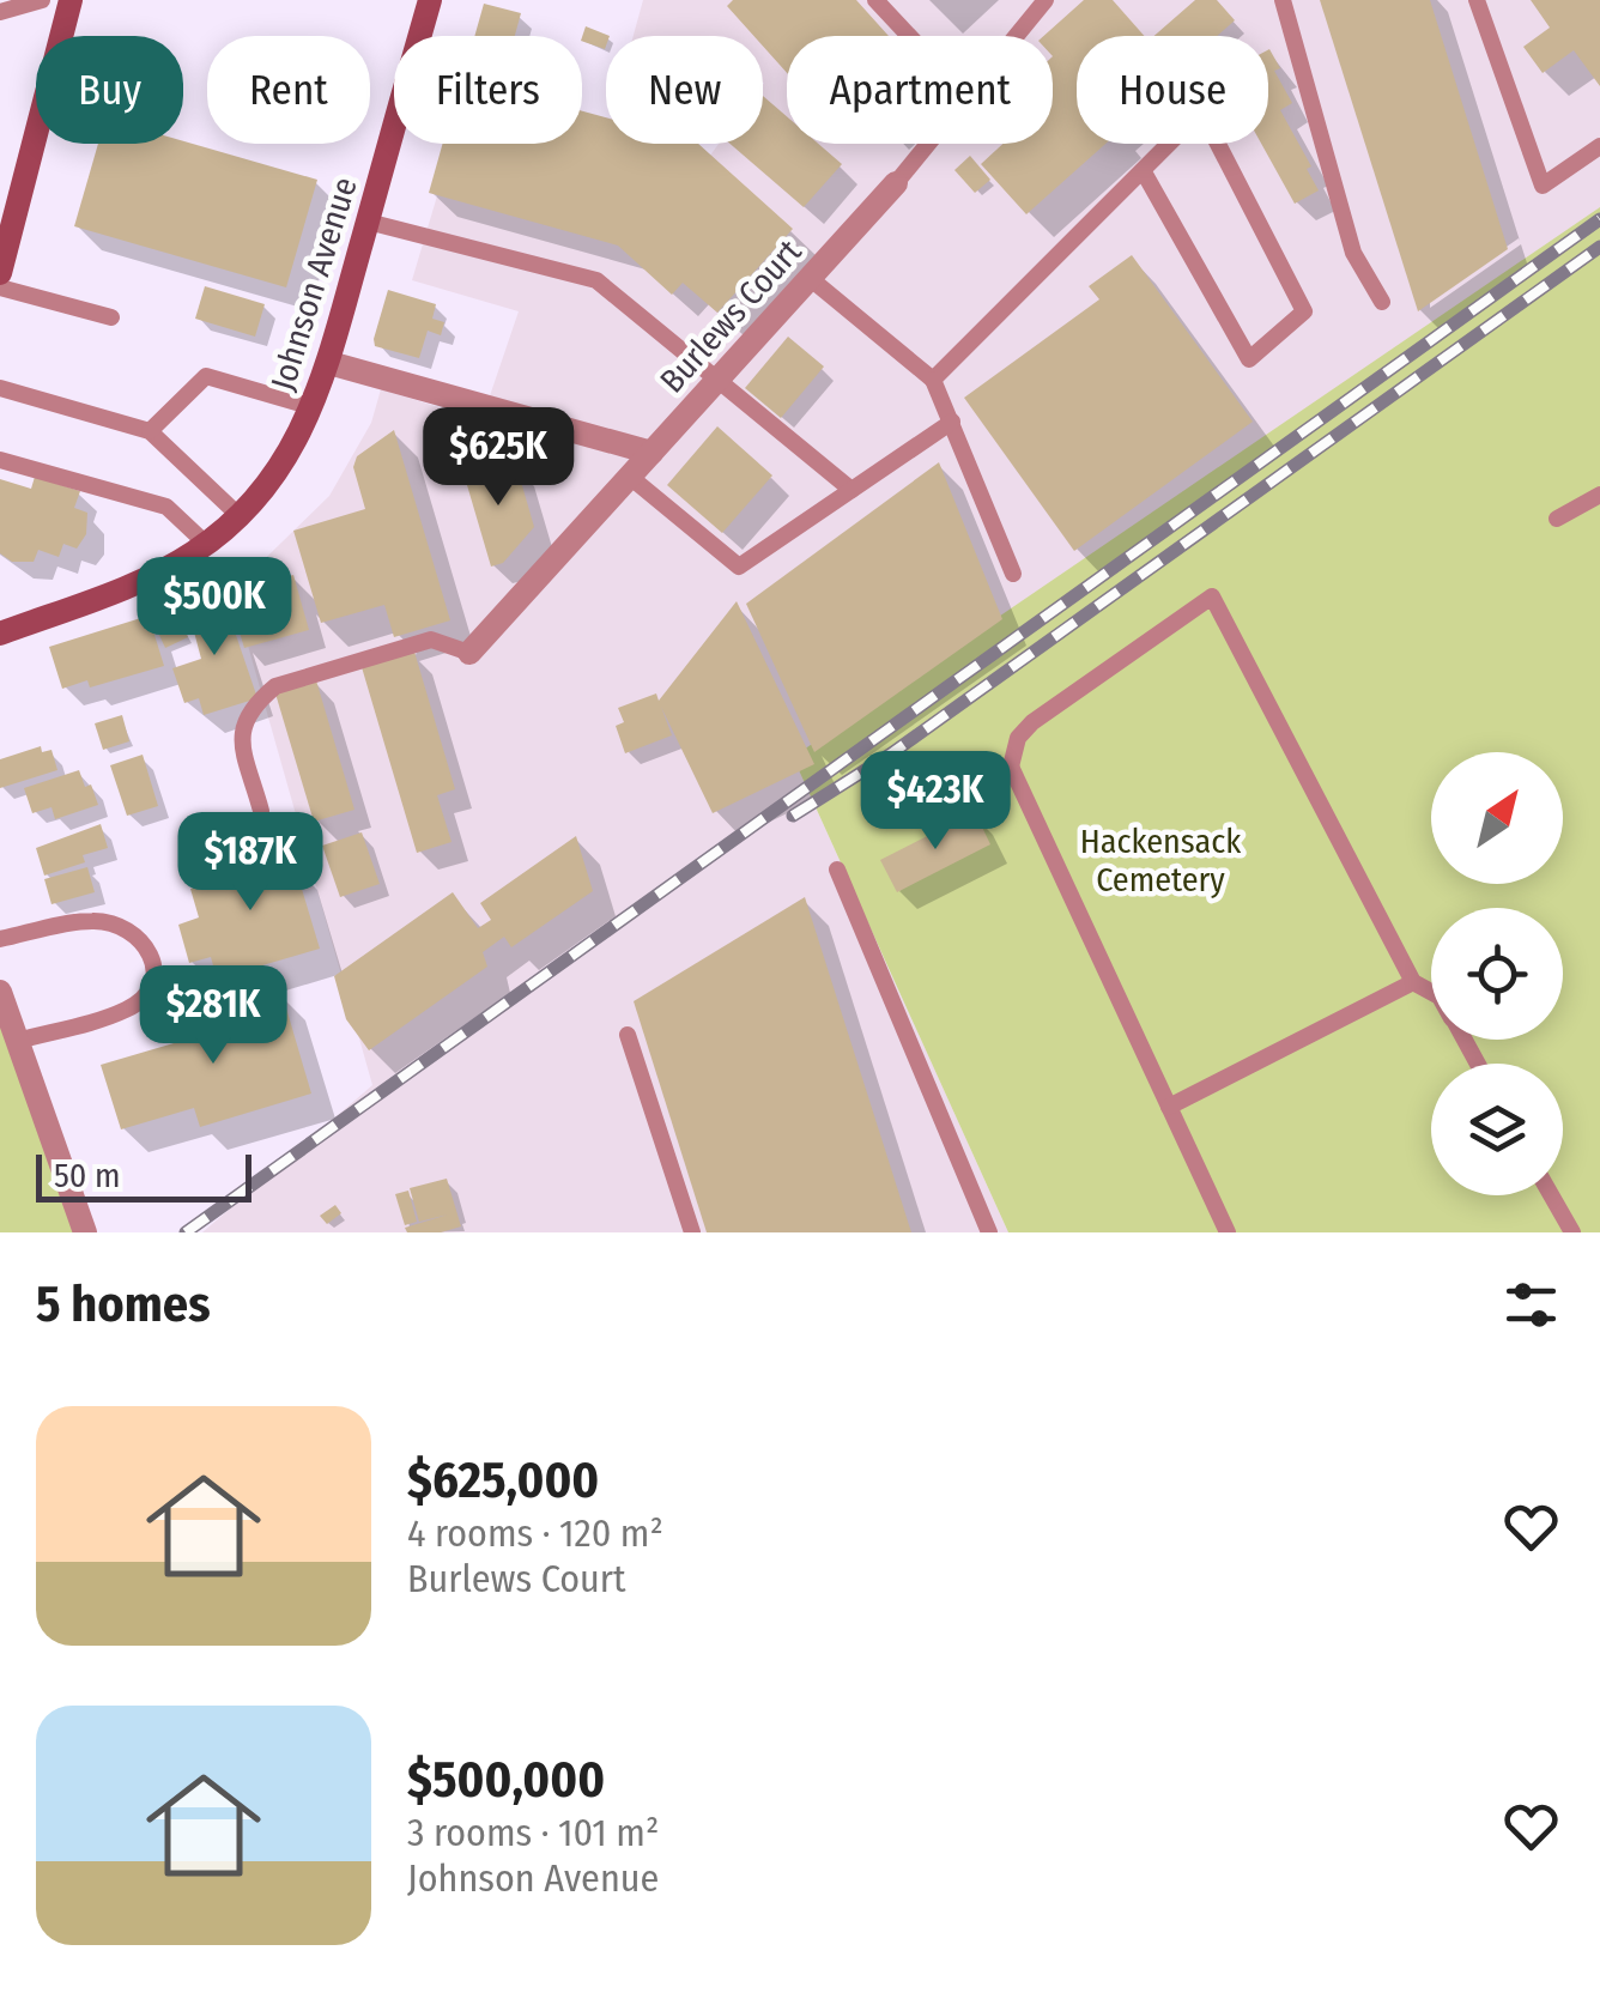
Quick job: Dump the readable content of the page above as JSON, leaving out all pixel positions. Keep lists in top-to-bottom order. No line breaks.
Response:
{"streets":{"main road":["Johnson Avenue"],"street":["Burlews Court"]},"parks":["Hackensack Cemetery"],"scale_bar":"50 m","north":"top right","page":{"chip":["Buy","Rent","Filters","New","Apartment","House"],"price":["$625K","$500K","$423K","$187K","$281K"],"scale":"50 m","heading":"5 homes","list":[{"name":"$625,000","note":"4 rooms · 120 m² · Burlews Court"},{"name":"$500,000","note":"3 rooms · 101 m² · Johnson Avenue"}]}}
